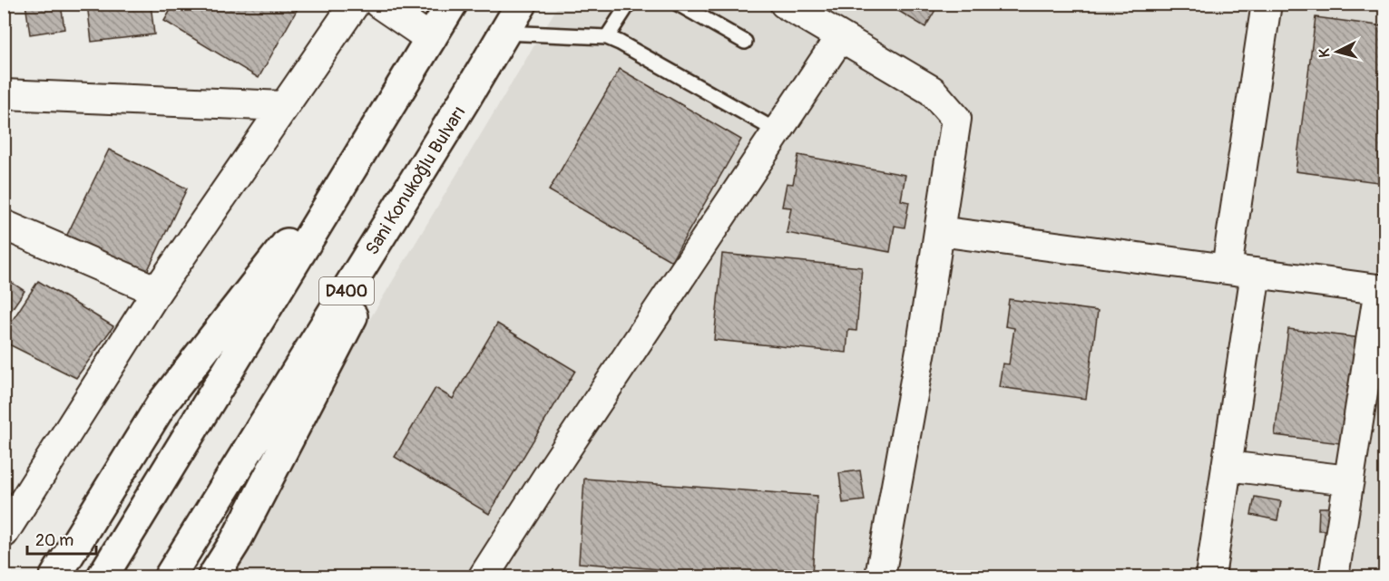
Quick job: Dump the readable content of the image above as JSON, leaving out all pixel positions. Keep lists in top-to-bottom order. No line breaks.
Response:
{"streets":{"highway":["Sani Konukoğlu Bulvarı","D400"]},"scale_bar":"20 m","north":"left"}
